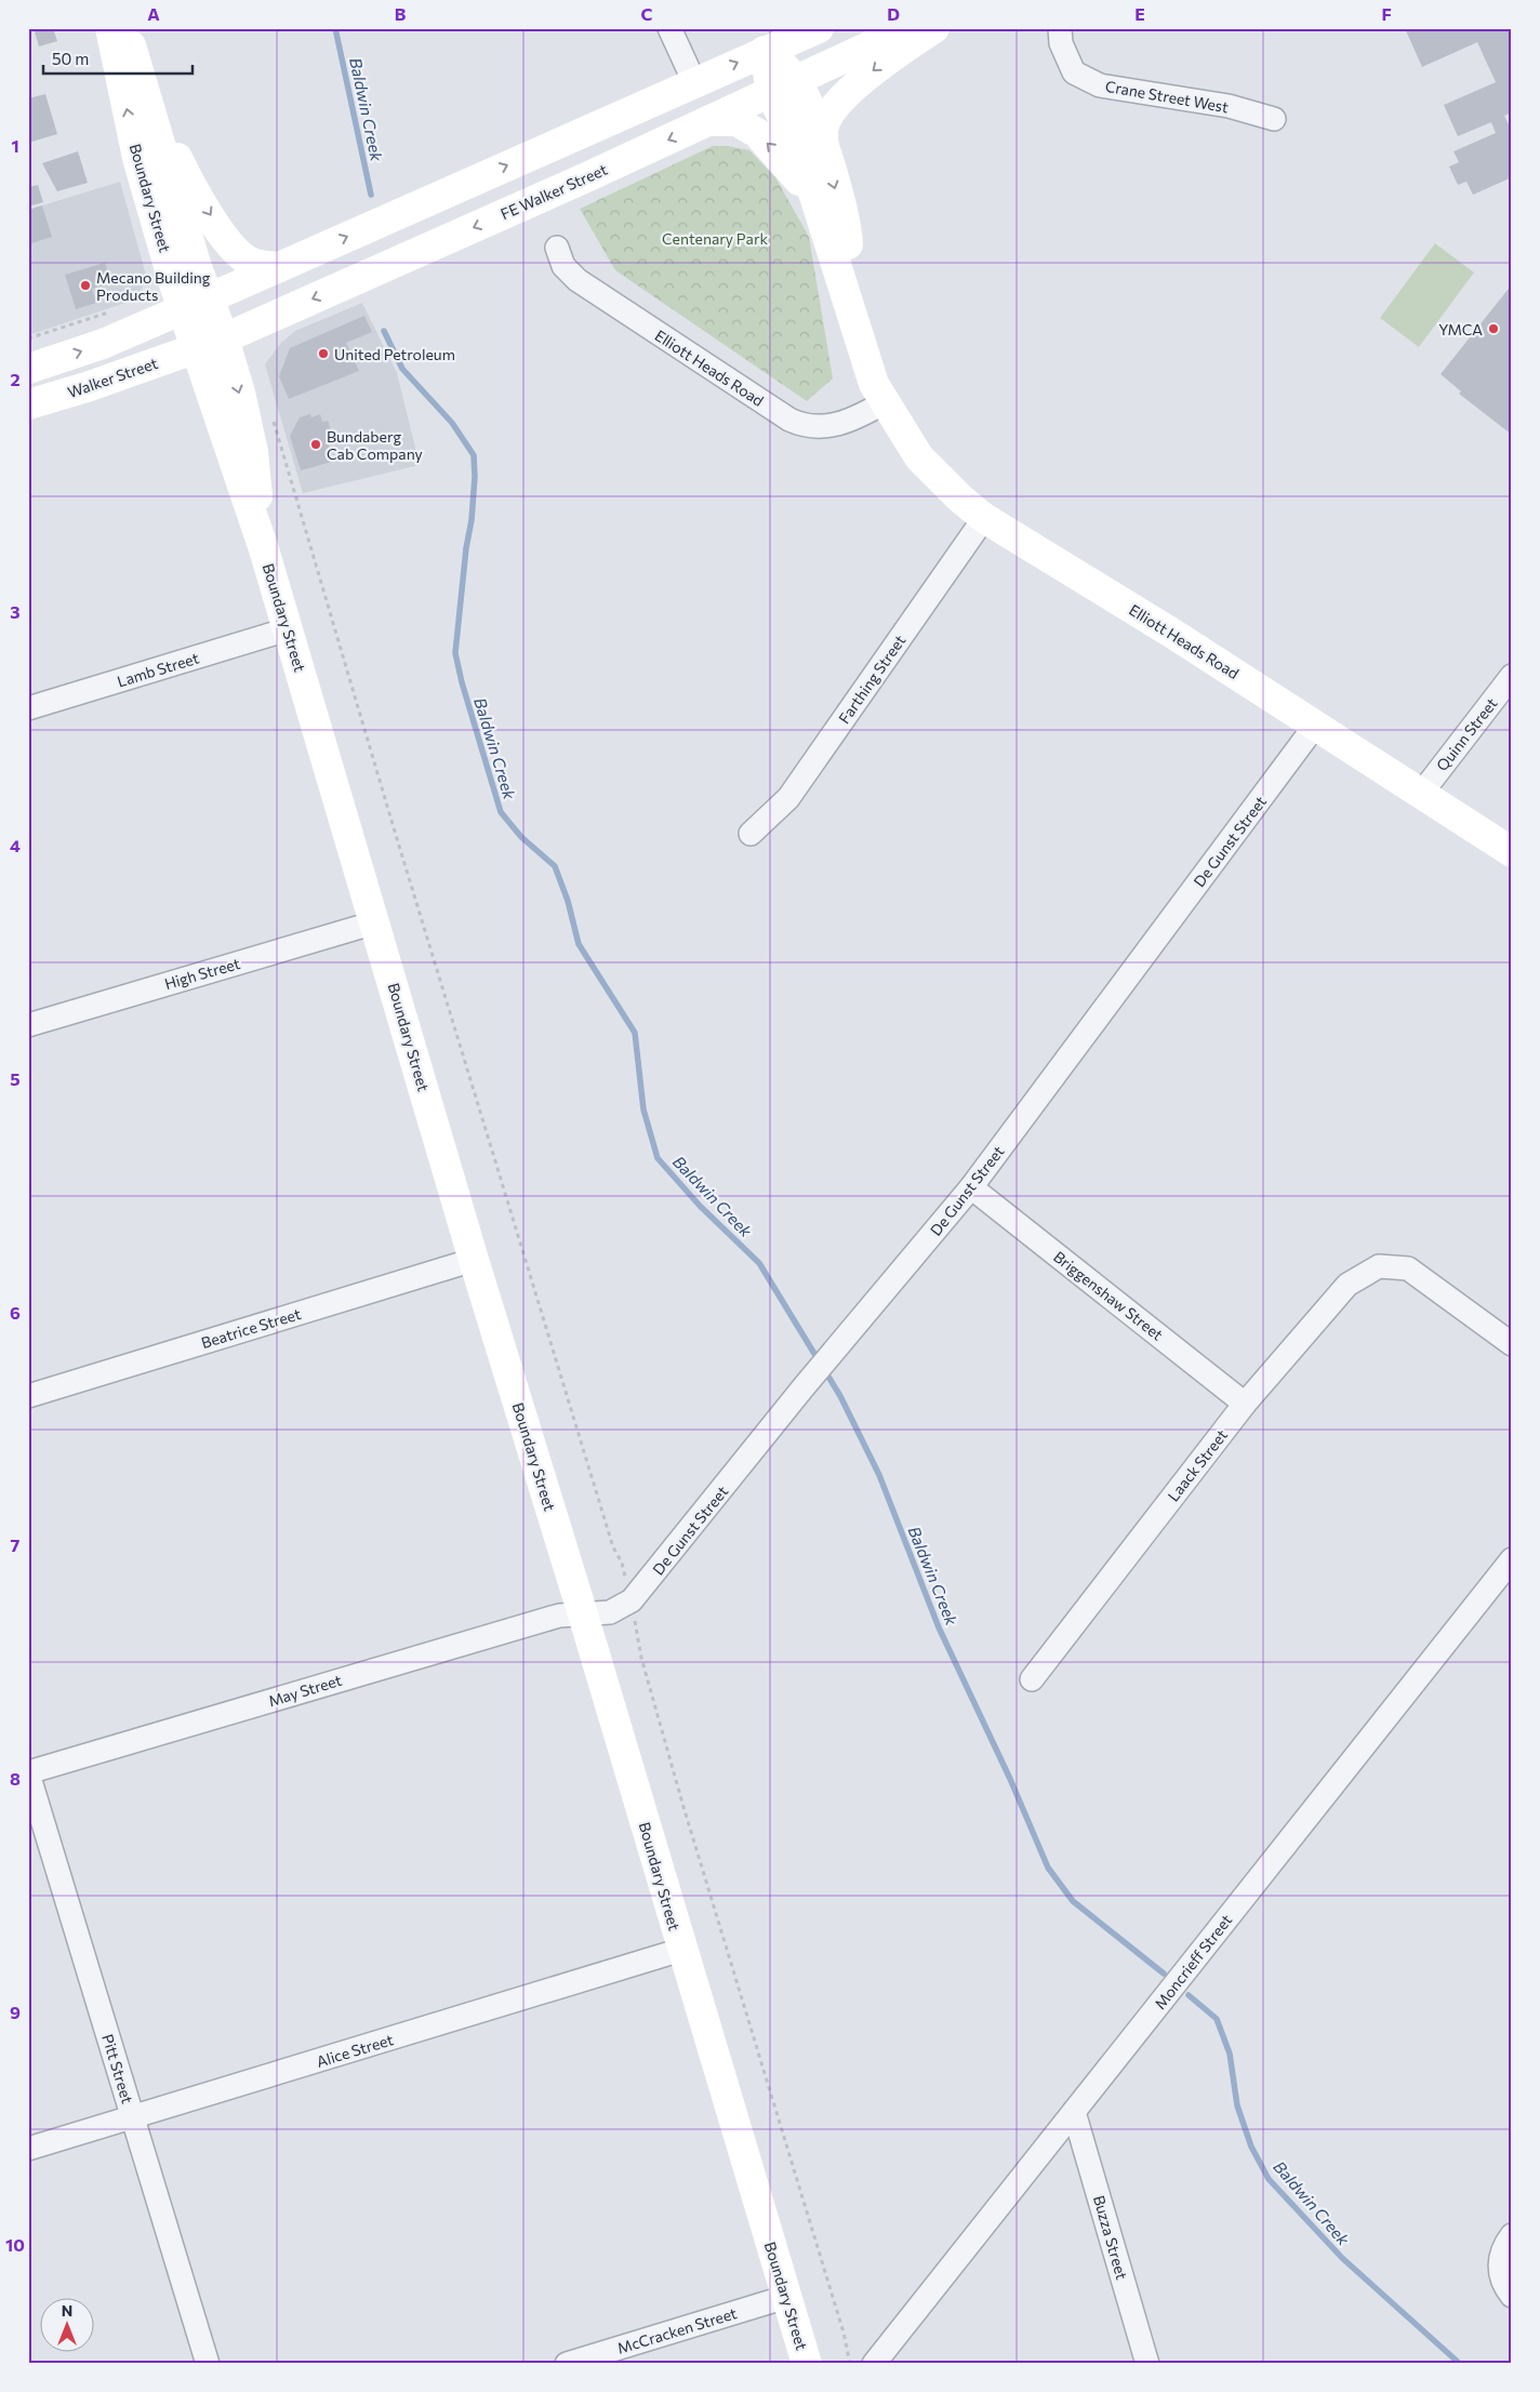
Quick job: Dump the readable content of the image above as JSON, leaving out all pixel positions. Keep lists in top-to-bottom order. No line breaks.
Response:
{"streets":{"street":["Crane Street West","FE Walker Street","Boundary Street","Elliott Heads Road","Walker Street","Lamb Street","Farthing Street","Quinn Street","De Gunst Street","High Street","Briggenshaw Street","Beatrice Street","Laack Street","May Street","Moncrieff Street","Alice Street","Pitt Street","Buzza Street","McCracken Street"]},"crossings":[["FE Walker Street","Boundary Street"],["FE Walker Street","Elliott Heads Road"],["FE Walker Street","Walker Street"],["Boundary Street","Walker Street"],["Boundary Street","Lamb Street"],["Boundary Street","De Gunst Street"],["Boundary Street","High Street"],["Boundary Street","Beatrice Street"],["Boundary Street","May Street"],["Boundary Street","Alice Street"],["Boundary Street","McCracken Street"],["Elliott Heads Road","Farthing Street"],["Elliott Heads Road","Quinn Street"],["Elliott Heads Road","De Gunst Street"],["De Gunst Street","Briggenshaw Street"],["De Gunst Street","May Street"],["Briggenshaw Street","Laack Street"],["May Street","Pitt Street"],["Moncrieff Street","Buzza Street"],["Alice Street","Pitt Street"]],"water":["Baldwin Creek"],"parks":["Centenary Park"],"places":["Mecano Building Products","YMCA","United Petroleum","Bundaberg Cab Company"],"scale_bar":"50 m","north":"top","grid":{"columns":["A","B","C","D","E","F"],"rows":["1","2","3","4","5","6","7","8","9","10"]}}
